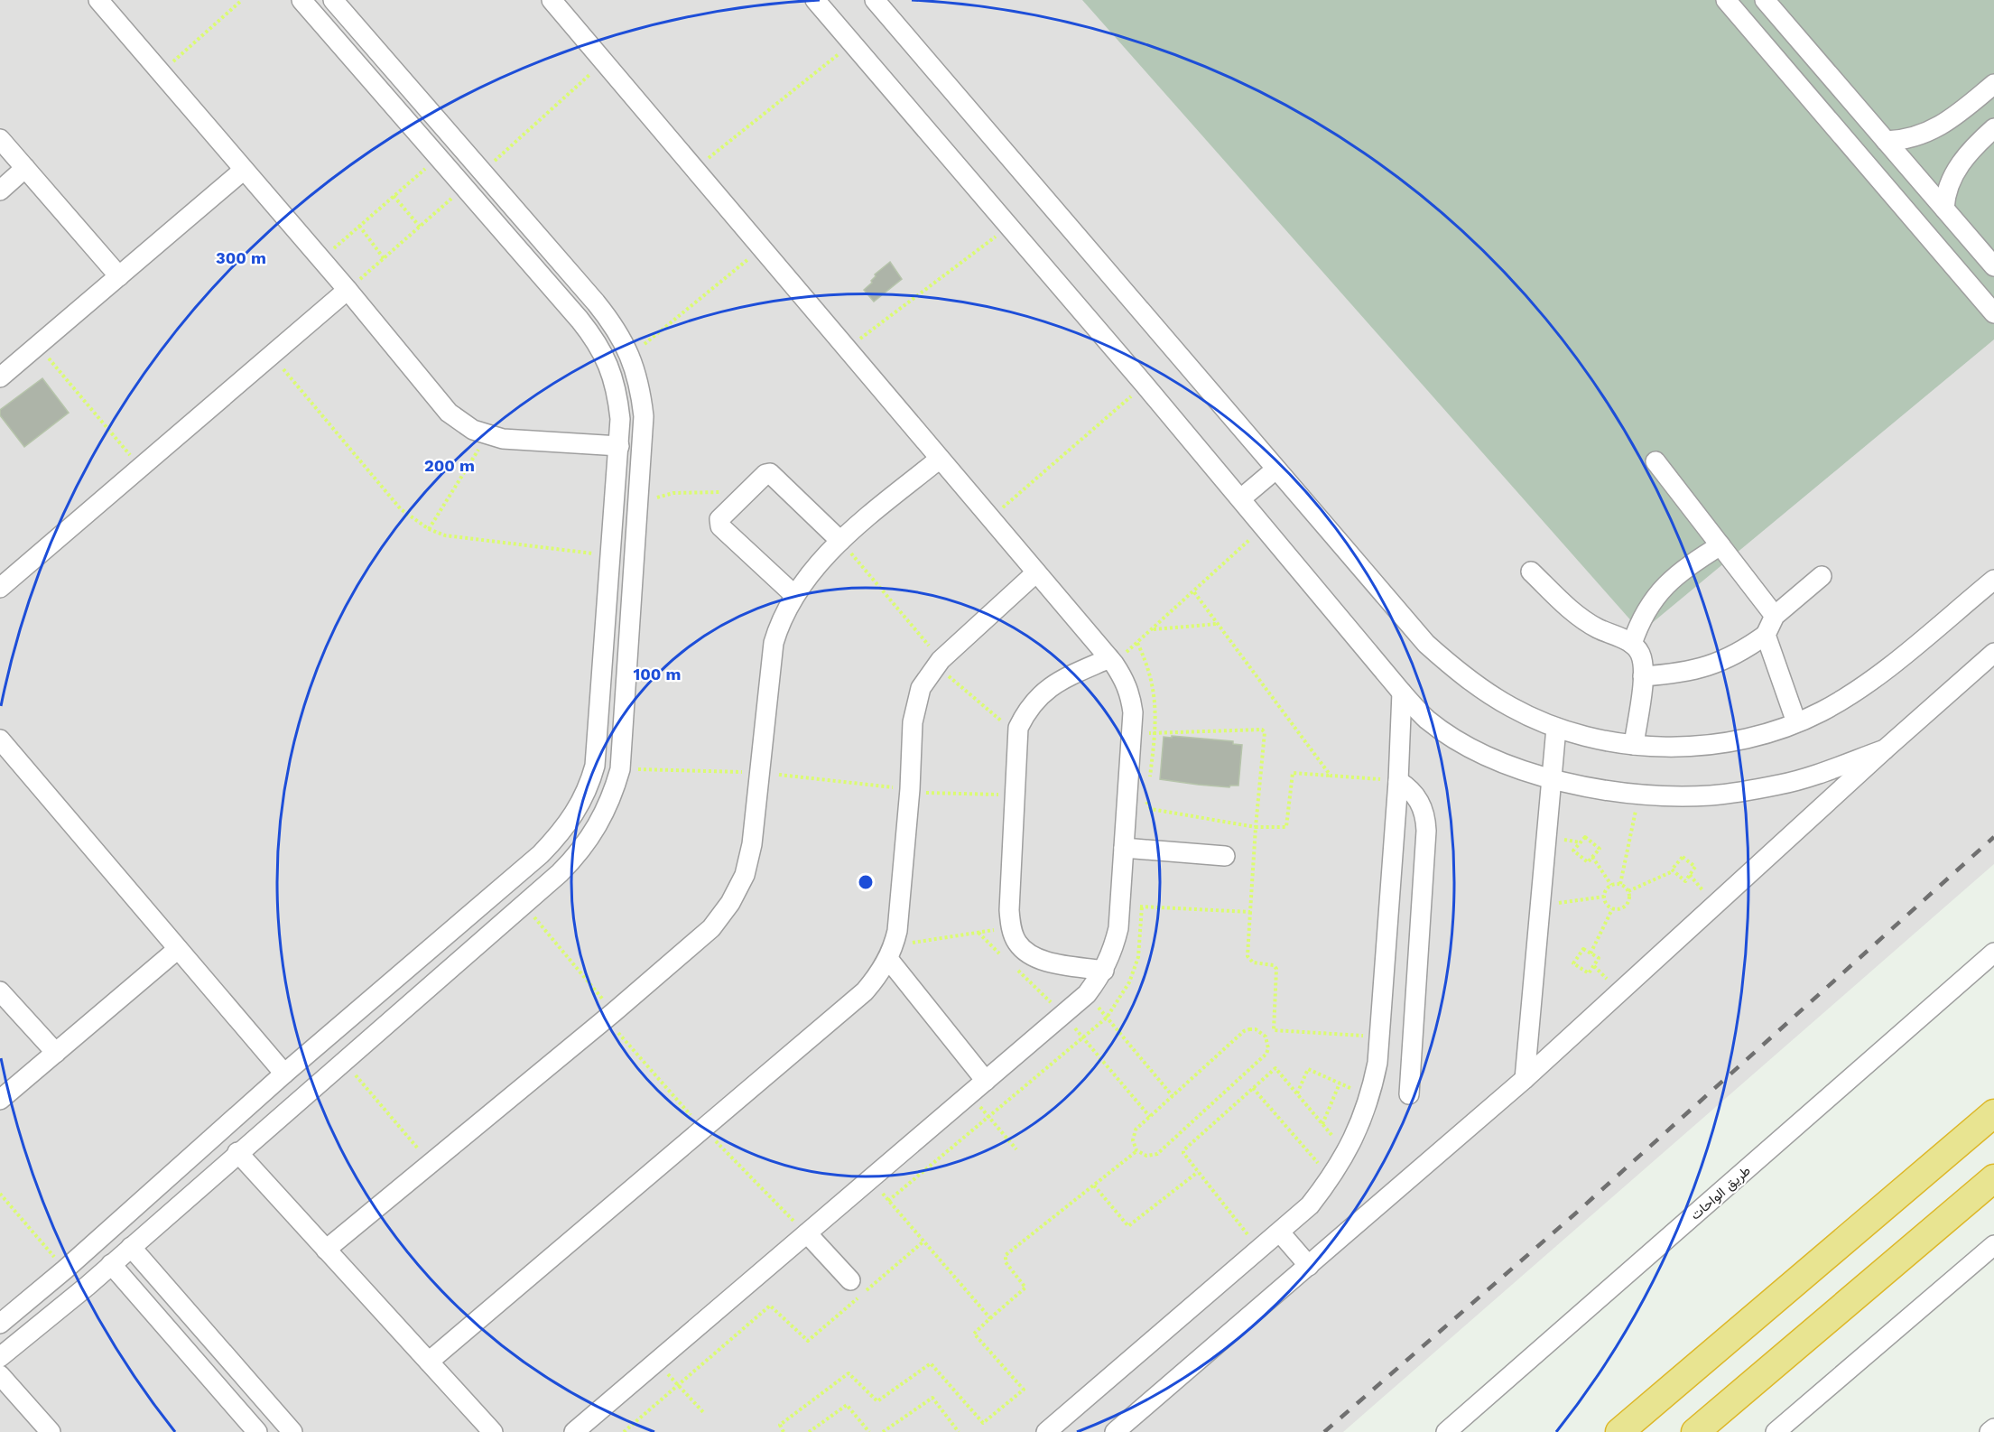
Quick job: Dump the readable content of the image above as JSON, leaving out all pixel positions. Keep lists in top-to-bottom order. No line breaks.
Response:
{"streets":{"street":["طريق الواحات"]},"rings":["300 m","200 m","100 m"]}
